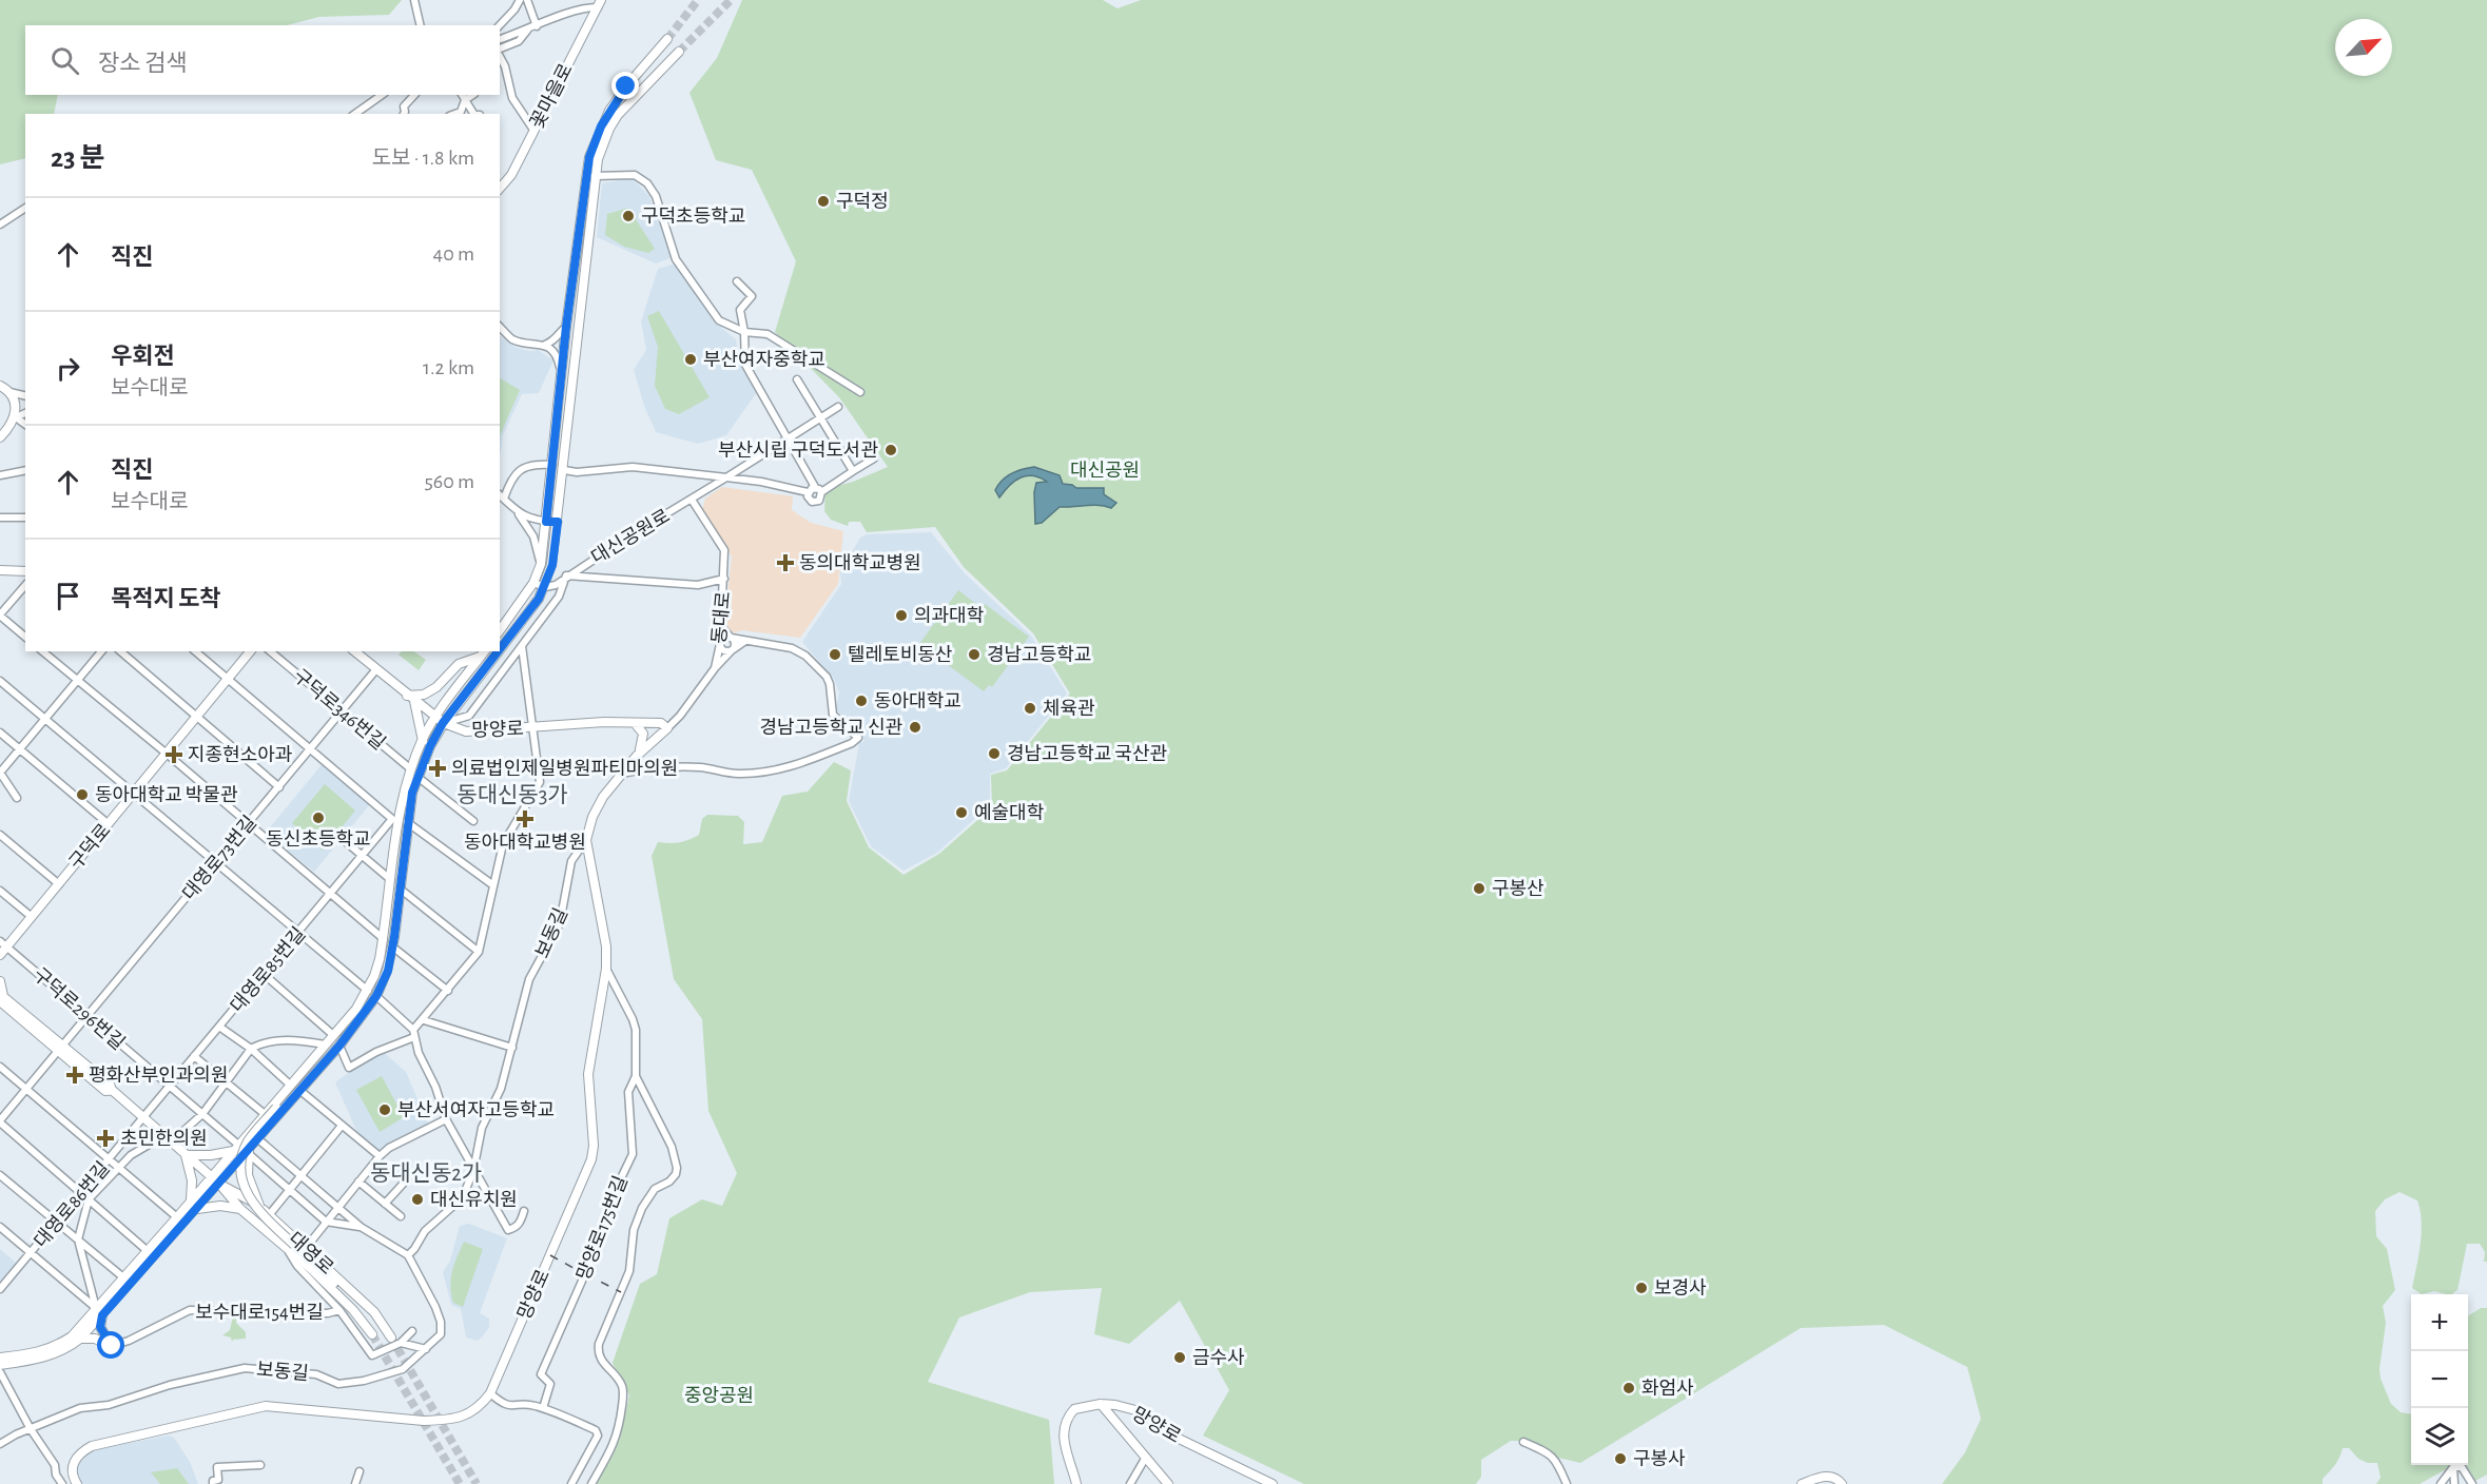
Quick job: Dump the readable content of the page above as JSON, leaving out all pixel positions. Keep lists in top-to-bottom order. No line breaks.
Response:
{"streets":{"main road":["꽃마을로","망양로","구덕로","대영로"],"street":["대신공원로","동대로","구덕로346번길","대영로73번길","보동길","대영로85번길","구덕로296번길","대영로86번길","망양로175번길","보수대로154번길"]},"crossings":[["대신공원로","동대로"],["동대로","망양로"],["구덕로346번길","대영로73번길"],["망양로","대영로73번길"],["망양로","보동길"],["구덕로","구덕로296번길"],["대영로73번길","구덕로296번길"],["대영로73번길","대영로"],["대영로85번길","구덕로296번길"],["대영로85번길","대영로86번길"],["대영로85번길","대영로"],["대영로86번길","대영로"]],"districts":["동대신동3가","동대신동2가"],"parks":["대신공원","중앙공원"],"places":{"other":["구덕정","구덕초등학교","부산여자중학교","부산시립 구덕도서관","의과대학","텔레토비동산","경남고등학교","동아대학교","체육관","경남고등학교 신관","경남고등학교 국산관","동아대학교 박물관","예술대학","동신초등학교","구봉산","부산서여자고등학교","대신유치원","보경사","금수사","화엄사","구봉사"],"health":["동의대학교병원","지종현소아과","의료법인제일병원파티마의원","동아대학교병원","평화산부인과의원","초민한의원"]},"north":"top right","page":{"search":"장소 검색","heading":["23 분","도보 · 1.8 km"],"list":[["직진","40 m"],["우회전","보수대로","1.2 km"],["직진","보수대로","560 m"],"목적지 도착"],"map_buttons":["+","−"]}}
